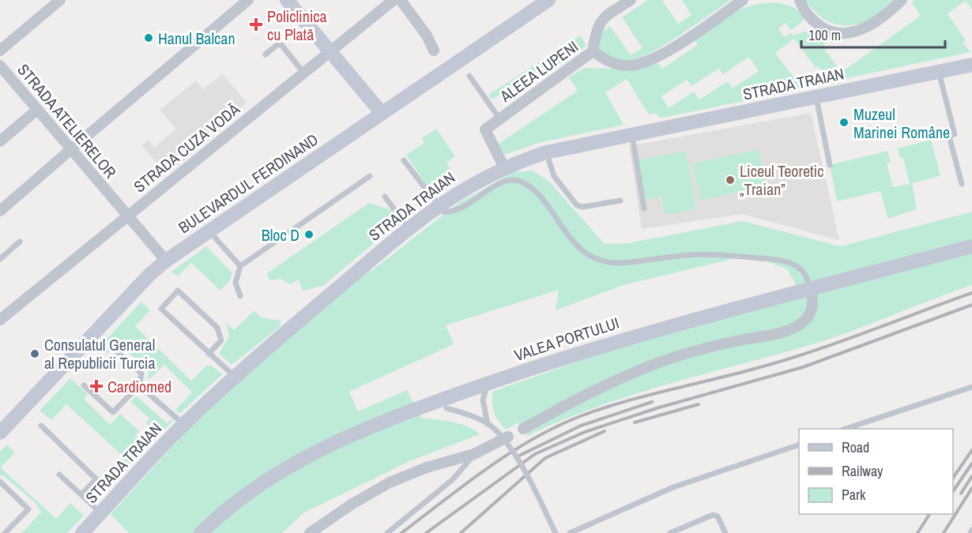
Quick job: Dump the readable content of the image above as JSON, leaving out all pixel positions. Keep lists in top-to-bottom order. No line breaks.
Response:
{"streets":{"street":["ALEEA LUPENI","STRADA TRAIAN","STRADA ATELIERELOR","STRADA CUZA VODĂ","BULEVARDUL FERDINAND","VALEA PORTULUI"]},"crossings":[["STRADA ATELIERELOR","STRADA CUZA VODĂ"],["STRADA ATELIERELOR","BULEVARDUL FERDINAND"]],"places":{"health":["Policlinica cu Plată","Cardiomed"],"other":["Hanul Balcan","Muzeul Marinei Române","Liceul Teoretic „Traian”","Bloc D","Consulatul General al Republicii Turcia"]},"legend":["Road","Railway","Park"],"scale_bar":"100 m"}
